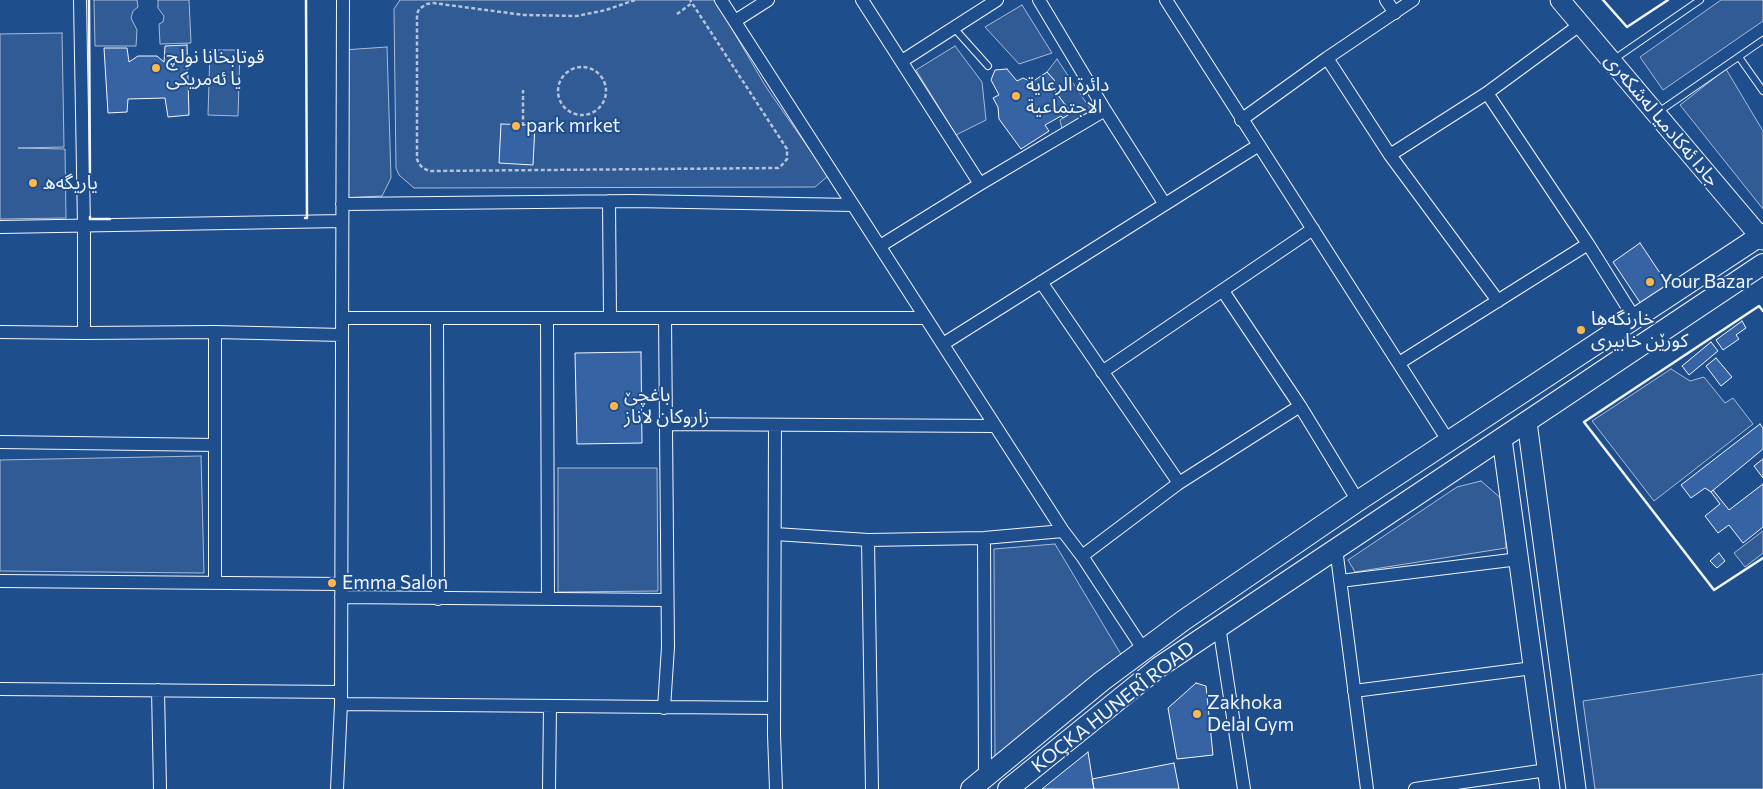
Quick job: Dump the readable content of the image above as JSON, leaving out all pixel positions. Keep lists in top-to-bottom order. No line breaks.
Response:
{"streets":{"main road":["جادا ئه‌كادميا له‌شكه‌رى","KOÇKA HUNERÎ ROAD"]},"places":["قوتابخانا نولچ يا ئەمريكى","دائرة الرعاية الاجتماعية","park mrket","یاریگه‌ه","Your Bazar","خارنگه‌ها كورێن خابيرى","باغچێ زاروكان لاناز","Emma Salon","Zakhoka Delal Gym"]}
